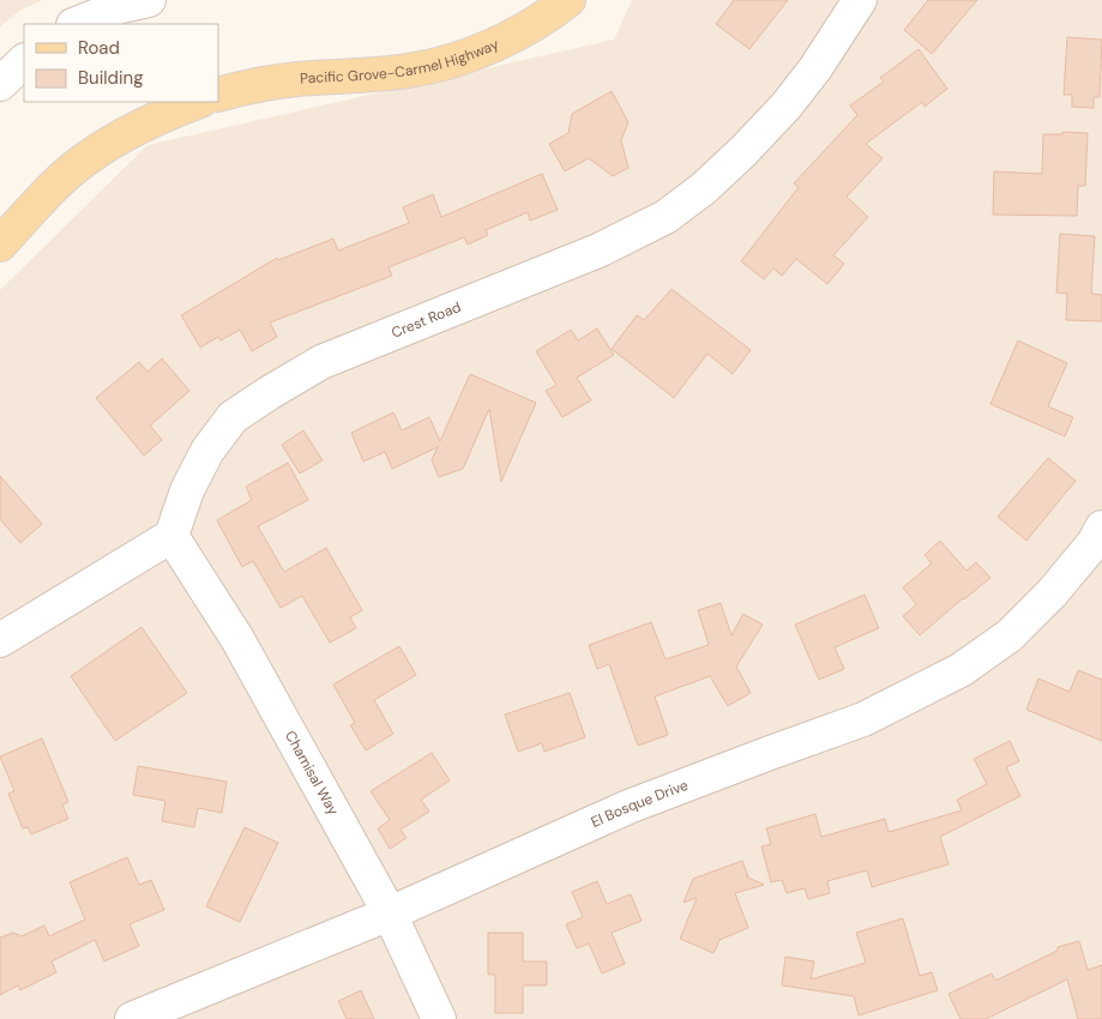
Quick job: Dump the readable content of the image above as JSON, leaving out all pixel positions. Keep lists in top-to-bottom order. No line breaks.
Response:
{"streets":{"main road":["Pacific Grove-Carmel Highway"],"street":["Crest Road","Chamisal Way","El Bosque Drive"]},"crossings":[["Crest Road","Chamisal Way"],["Chamisal Way","El Bosque Drive"]],"legend":["Road","Building"]}
